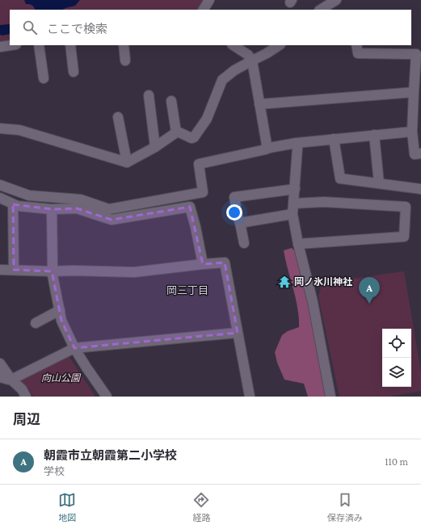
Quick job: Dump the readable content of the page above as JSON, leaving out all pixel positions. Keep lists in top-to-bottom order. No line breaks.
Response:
{"districts":["岡三丁目"],"parks":["向山公園"],"places":{"temple":["岡ノ氷川神社"]},"page":{"search":"ここで検索","pins":"A","heading":"周辺","list":[{"mark":"A","name":"朝霞市立朝霞第二小学校","note":"学校","value":"110 m"}],"nav":["地図","経路","保存済み"]}}
